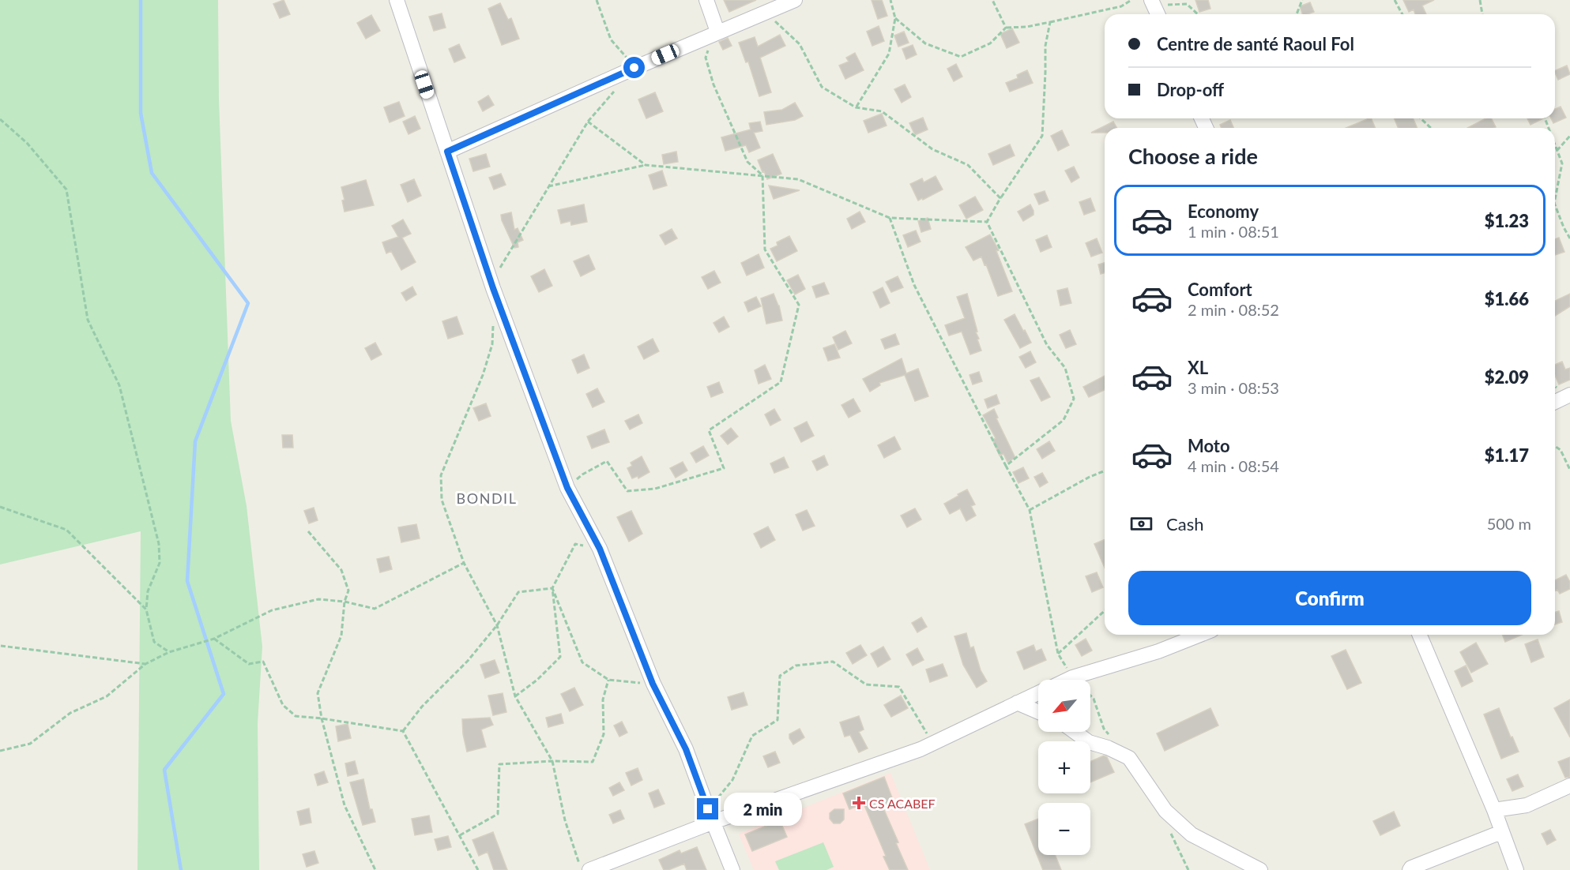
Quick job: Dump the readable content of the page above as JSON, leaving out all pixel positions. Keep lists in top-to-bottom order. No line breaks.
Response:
{"districts":["BONDIL"],"places":{"health":["CS ACABEF"]},"north":"bottom left","page":{"banner":["Centre de santé Raoul Fol","Drop-off"],"heading":"Choose a ride","list":[{"name":"Economy","note":"1 min · 08:51","value":"$1.23"},{"name":"Comfort","note":"2 min · 08:52","value":"$1.66"},{"name":"XL","note":"3 min · 08:53","value":"$2.09"},{"name":"Moto","note":"4 min · 08:54","value":"$1.17"}],"pay":["Cash","500 m"],"buttons":"Confirm","map_buttons":["+","−"],"bubble":"2 min"}}
